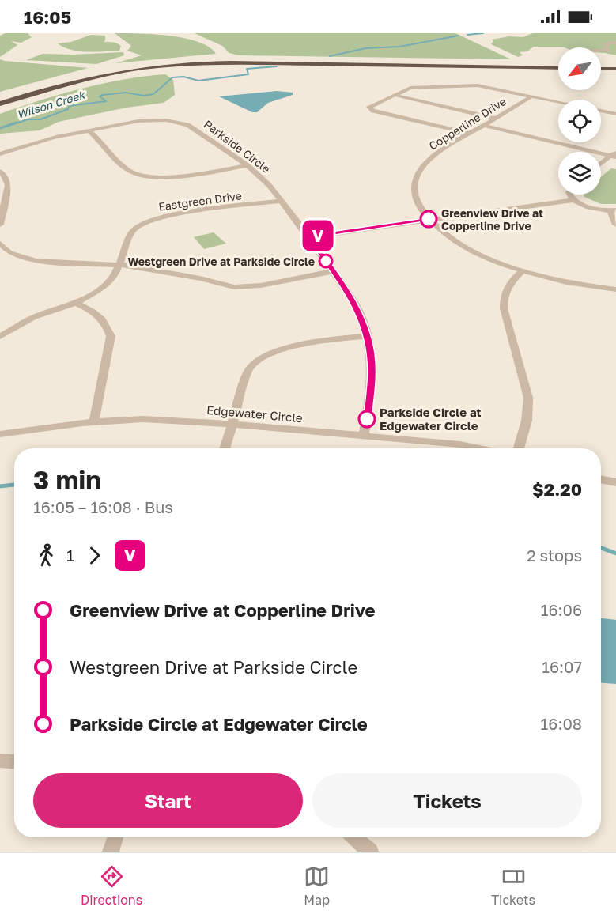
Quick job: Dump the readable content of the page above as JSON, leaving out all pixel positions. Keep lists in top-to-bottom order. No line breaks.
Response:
{"streets":{"street":["Copperline Drive","Parkside Circle","Eastgreen Drive","Edgewater Circle"]},"crossings":[["Parkside Circle","Eastgreen Drive"],["Parkside Circle","Edgewater Circle"]],"water":["Wilson Creek"],"places":["Greenview Drive at Copperline Drive","Westgreen Drive at Parkside Circle","Parkside Circle at Edgewater Circle"],"lines":["bus line V"],"north":"bottom left","page":{"status":"16:05","on_map":"V","heading":["3 min","16:05 – 16:08 · Bus","$2.20"],"legs":["1","V","2 stops"],"list":[{"name":"Greenview Drive at Copperline Drive","value":"16:06"},{"name":"Westgreen Drive at Parkside Circle","value":"16:07"},{"name":"Parkside Circle at Edgewater Circle","value":"16:08"}],"buttons":["Start","Tickets"],"tabs":["Directions","Map","Tickets"]}}
